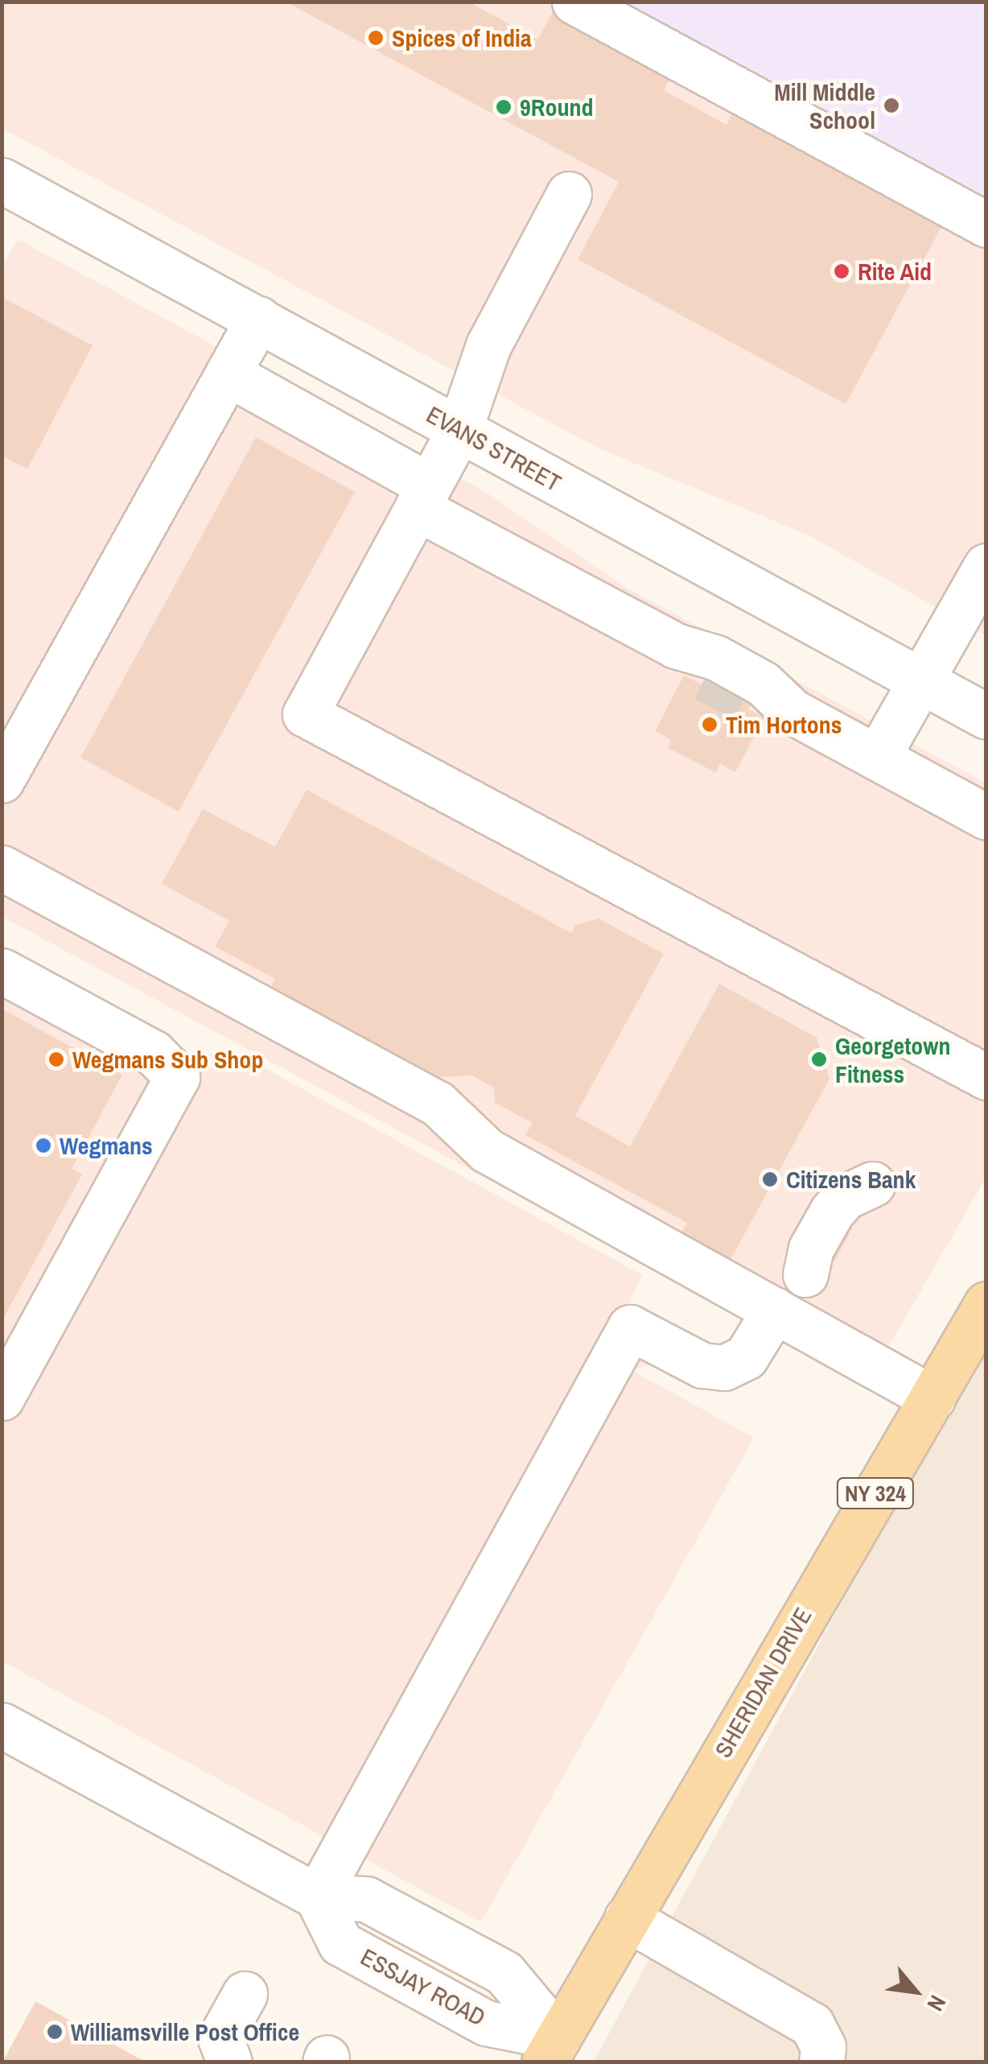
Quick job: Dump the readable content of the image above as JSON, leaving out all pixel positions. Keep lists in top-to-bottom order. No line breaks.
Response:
{"streets":{"main road":["NY 324","SHERIDAN DRIVE"],"street":["EVANS STREET","ESSJAY ROAD"]},"crossings":[["SHERIDAN DRIVE","ESSJAY ROAD"]],"places":["Spices of India","Mill Middle School","9Round","Rite Aid","Tim Hortons","Wegmans Sub Shop","Georgetown Fitness","Wegmans","Citizens Bank","Williamsville Post Office"],"north":"bottom right"}
